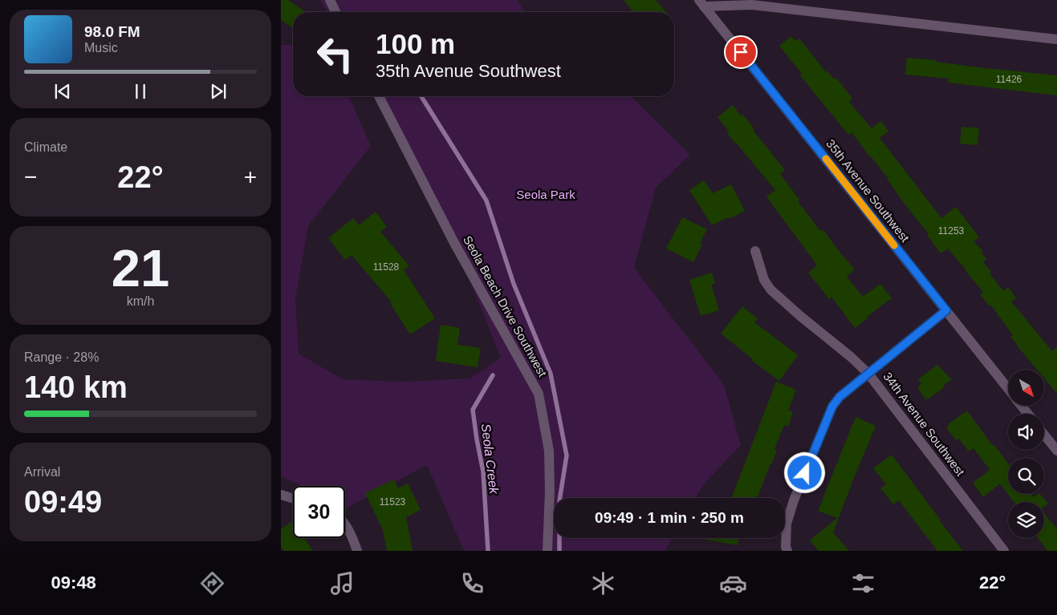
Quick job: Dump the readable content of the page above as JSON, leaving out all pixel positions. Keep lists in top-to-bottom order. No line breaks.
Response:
{"streets":{"street":["35th Avenue Southwest","Seola Beach Drive Southwest","34th Avenue Southwest"]},"water":["Seola Creek"],"parks":["Seola Park"],"house_numbers":["11426","11253","11528","11523"],"north":"bottom right","page":{"turn":["100 m","35th Avenue Southwest"],"song":["98.0 FM","Music"],"tile":["Climate",["21","km/h"],["Range · 28%","140 km"],["Arrival","09:49"]],"heat":["−","22°","+"],"limit":"30","trip":"09:49 · 1 min · 250 m","tabs":["09:48","22°"]}}
